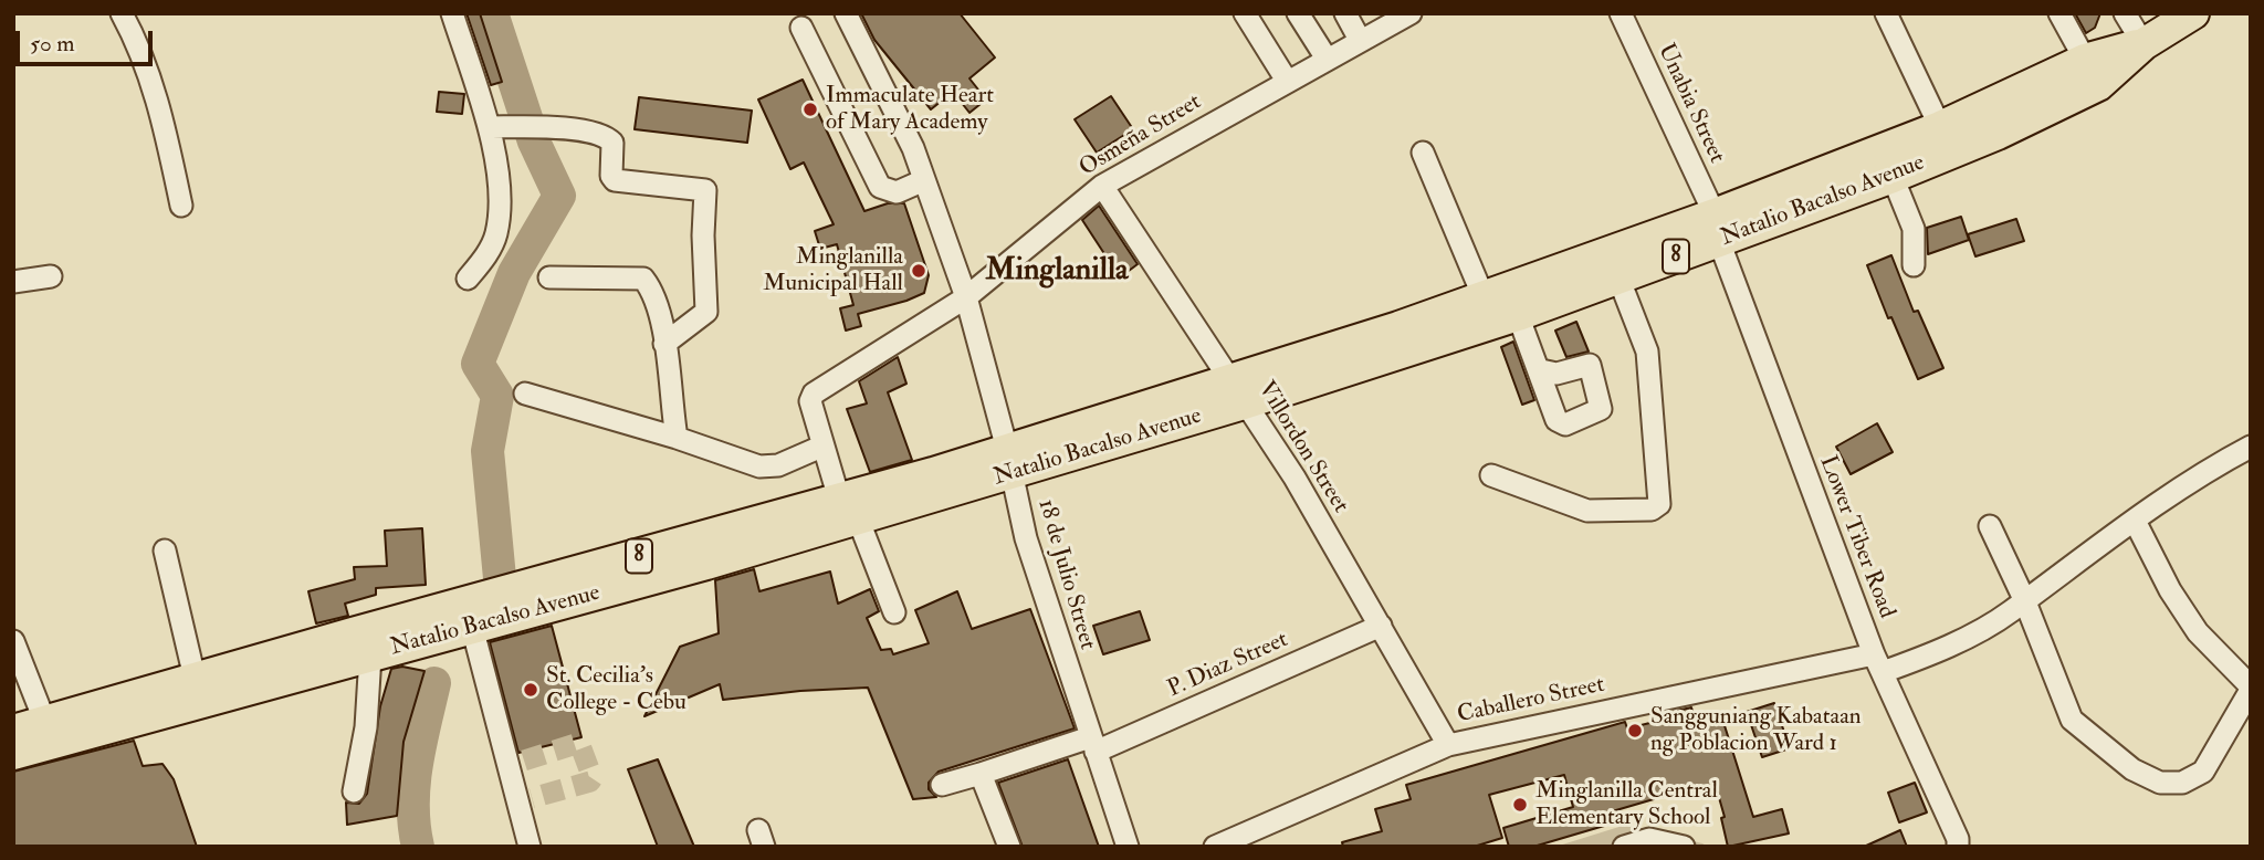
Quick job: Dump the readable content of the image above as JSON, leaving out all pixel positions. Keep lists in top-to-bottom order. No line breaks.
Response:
{"streets":{"highway":["Natalio Bacalso Avenue","8"],"street":["Unabia Street","Osmeña Street","Villordon Street","Lower Tiber Road","18 de Julio Street","P. Diaz Street","Caballero Street"]},"crossings":[["Unabia Street","Natalio Bacalso Avenue"],["Unabia Street","Lower Tiber Road"],["Osmeña Street","Natalio Bacalso Avenue"],["Osmeña Street","Villordon Street"],["Osmeña Street","18 de Julio Street"],["Natalio Bacalso Avenue","Villordon Street"],["Natalio Bacalso Avenue","Lower Tiber Road"],["Natalio Bacalso Avenue","18 de Julio Street"],["Villordon Street","P. Diaz Street"],["Villordon Street","Caballero Street"],["Lower Tiber Road","Caballero Street"],["18 de Julio Street","P. Diaz Street"]],"districts":["Minglanilla"],"places":["Immaculate Heart of Mary Academy","Minglanilla Municipal Hall","St. Cecilia's College - Cebu","Sangguniang Kabataan ng Poblacion Ward 1","Minglanilla Central Elementary School"],"scale_bar":"50 m"}
